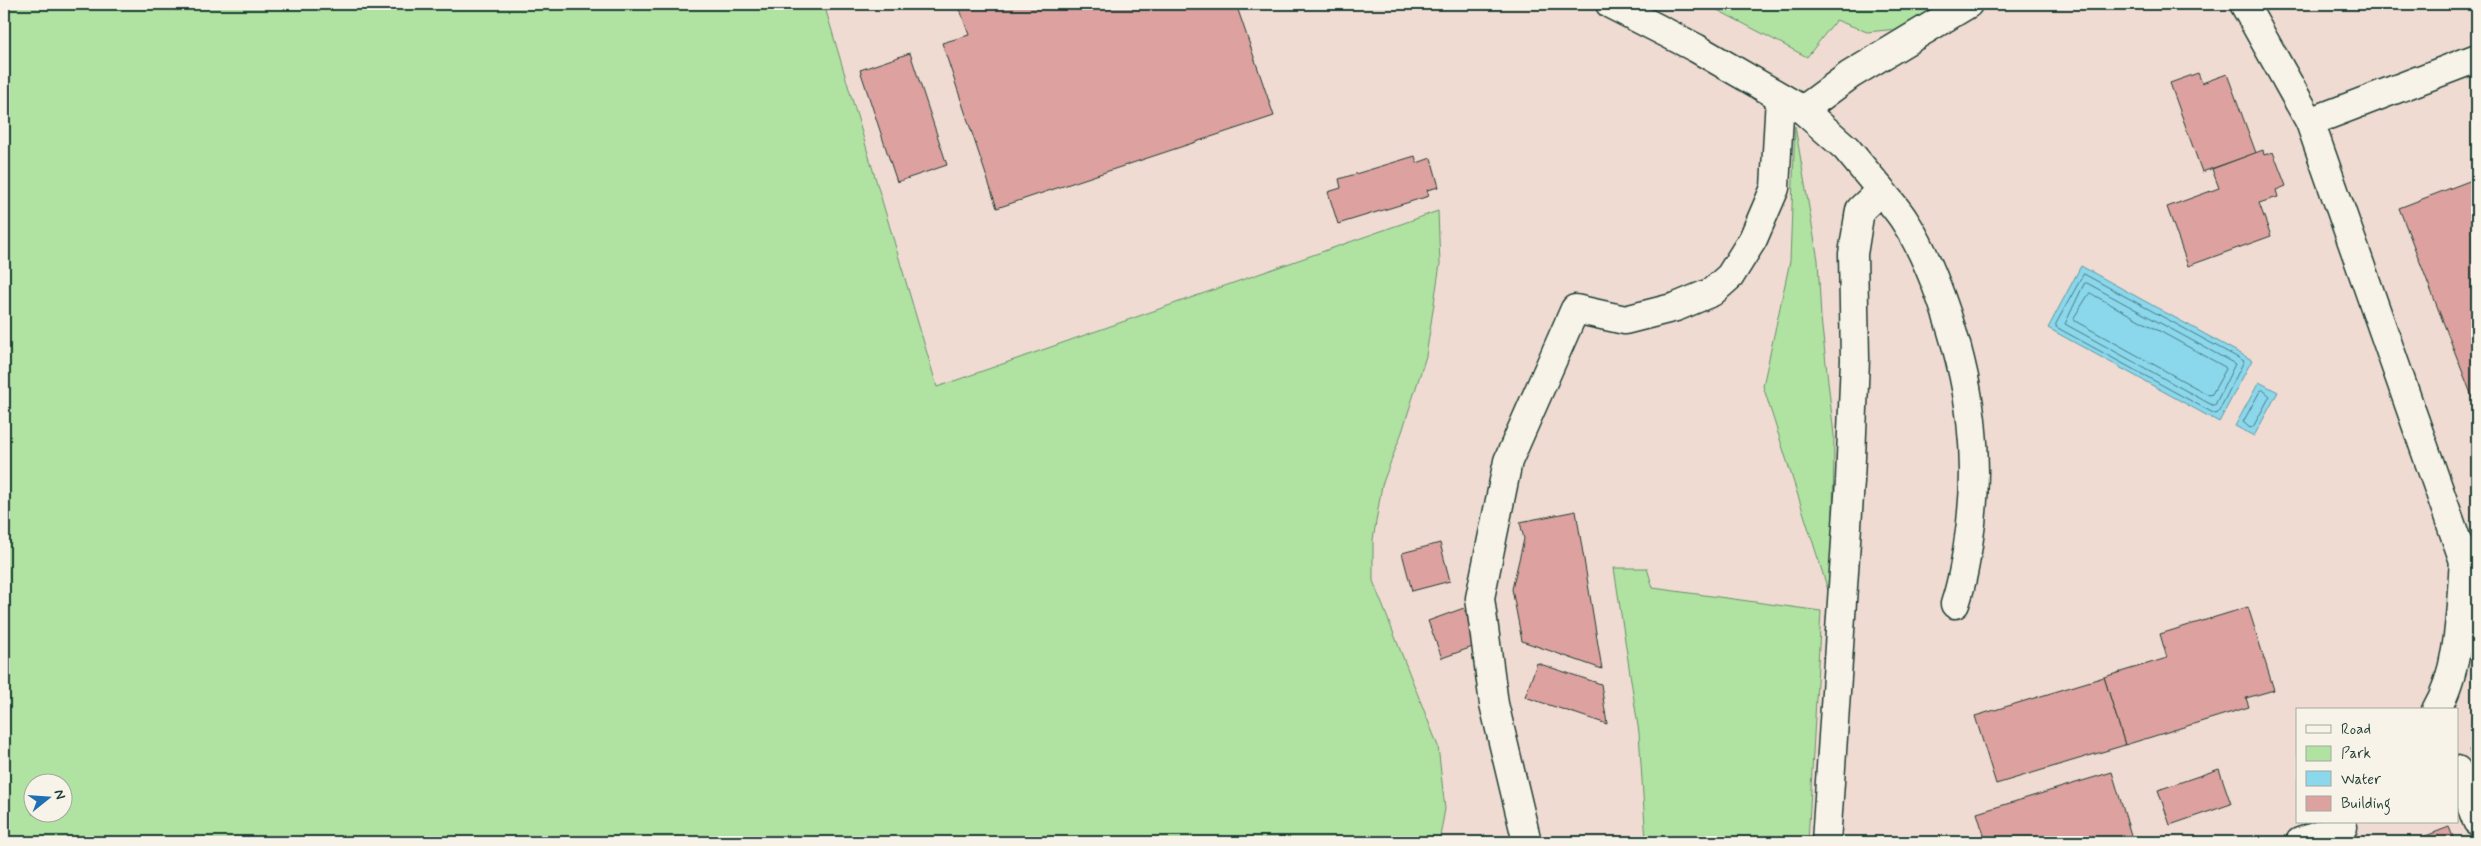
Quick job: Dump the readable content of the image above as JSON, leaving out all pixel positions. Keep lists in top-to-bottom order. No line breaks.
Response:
{"legend":["Road","Park","Water","Building"],"north":"right"}
